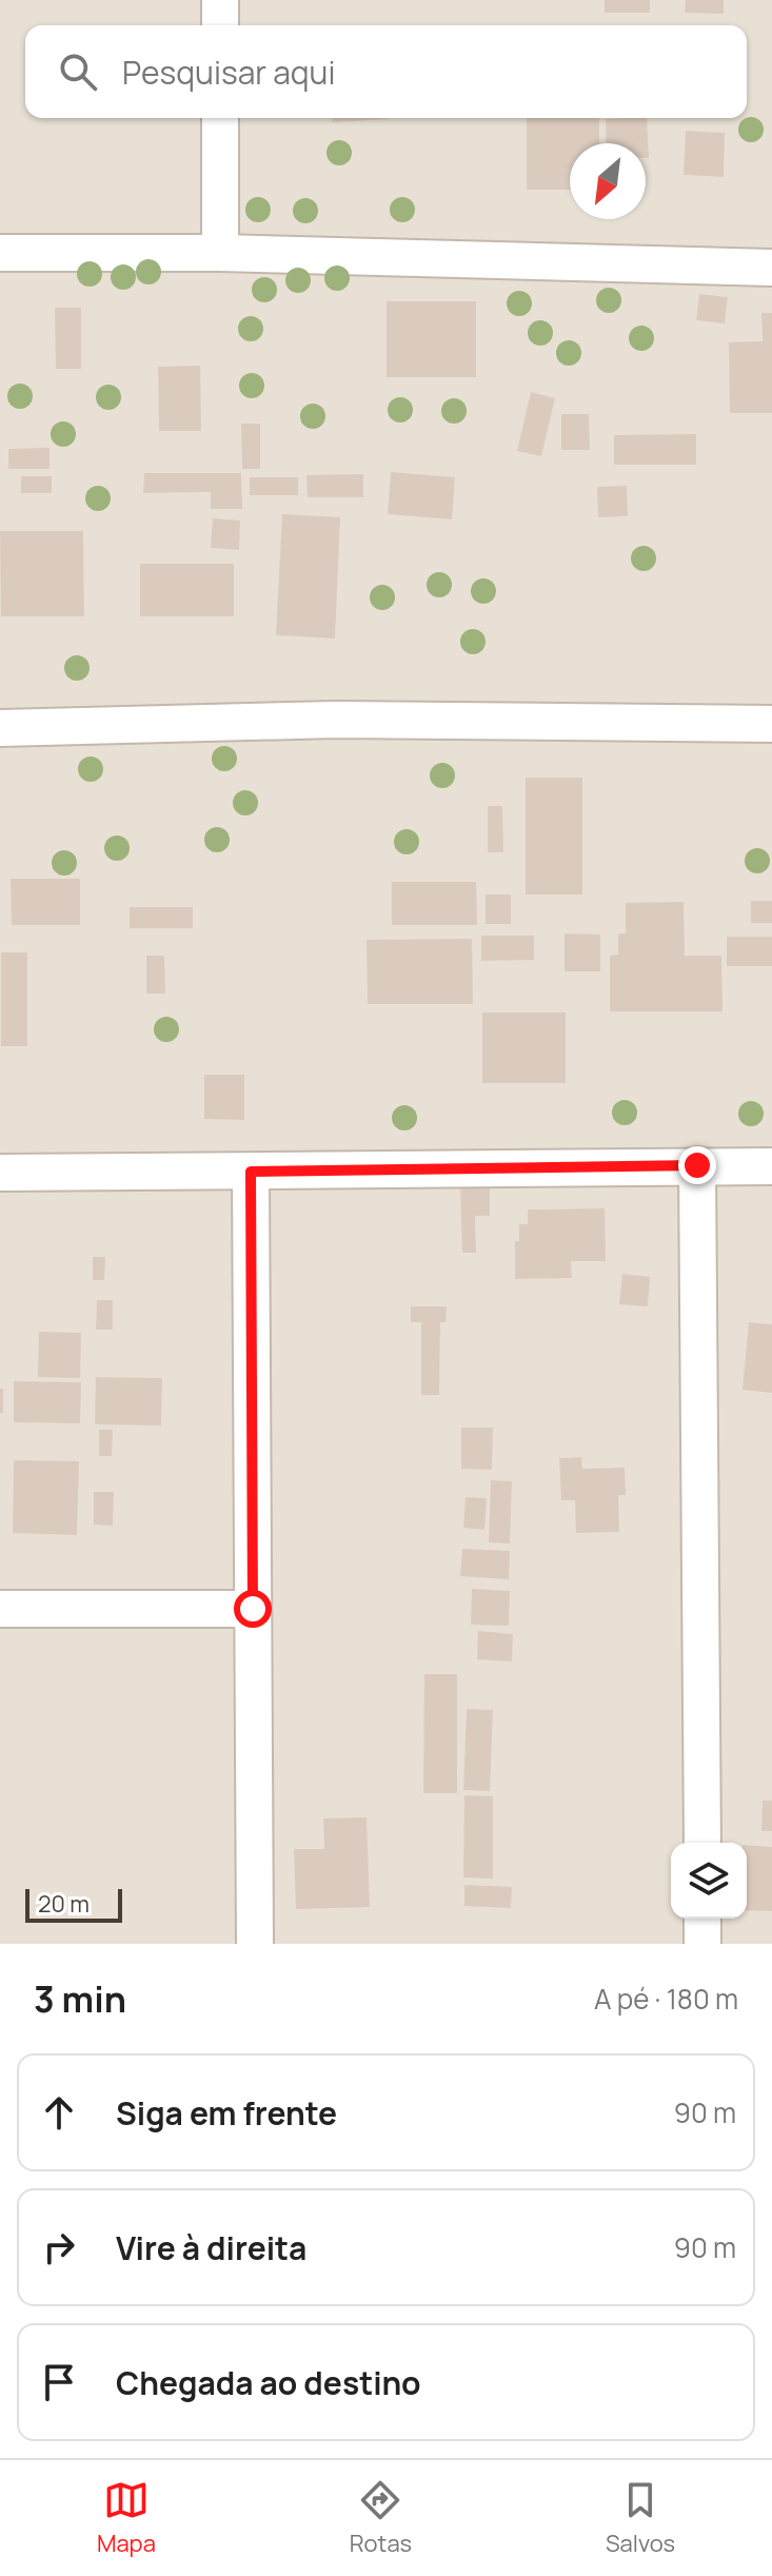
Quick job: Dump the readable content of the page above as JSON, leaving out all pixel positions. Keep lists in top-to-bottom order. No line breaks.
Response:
{"scale_bar":"20 m","north":"bottom left","page":{"search":"Pesquisar aqui","scale":"20 m","heading":["3 min","A pé · 180 m"],"list":[["Siga em frente","90 m"],["Vire à direita","90 m"],"Chegada ao destino"],"nav":["Mapa","Rotas","Salvos"]}}
